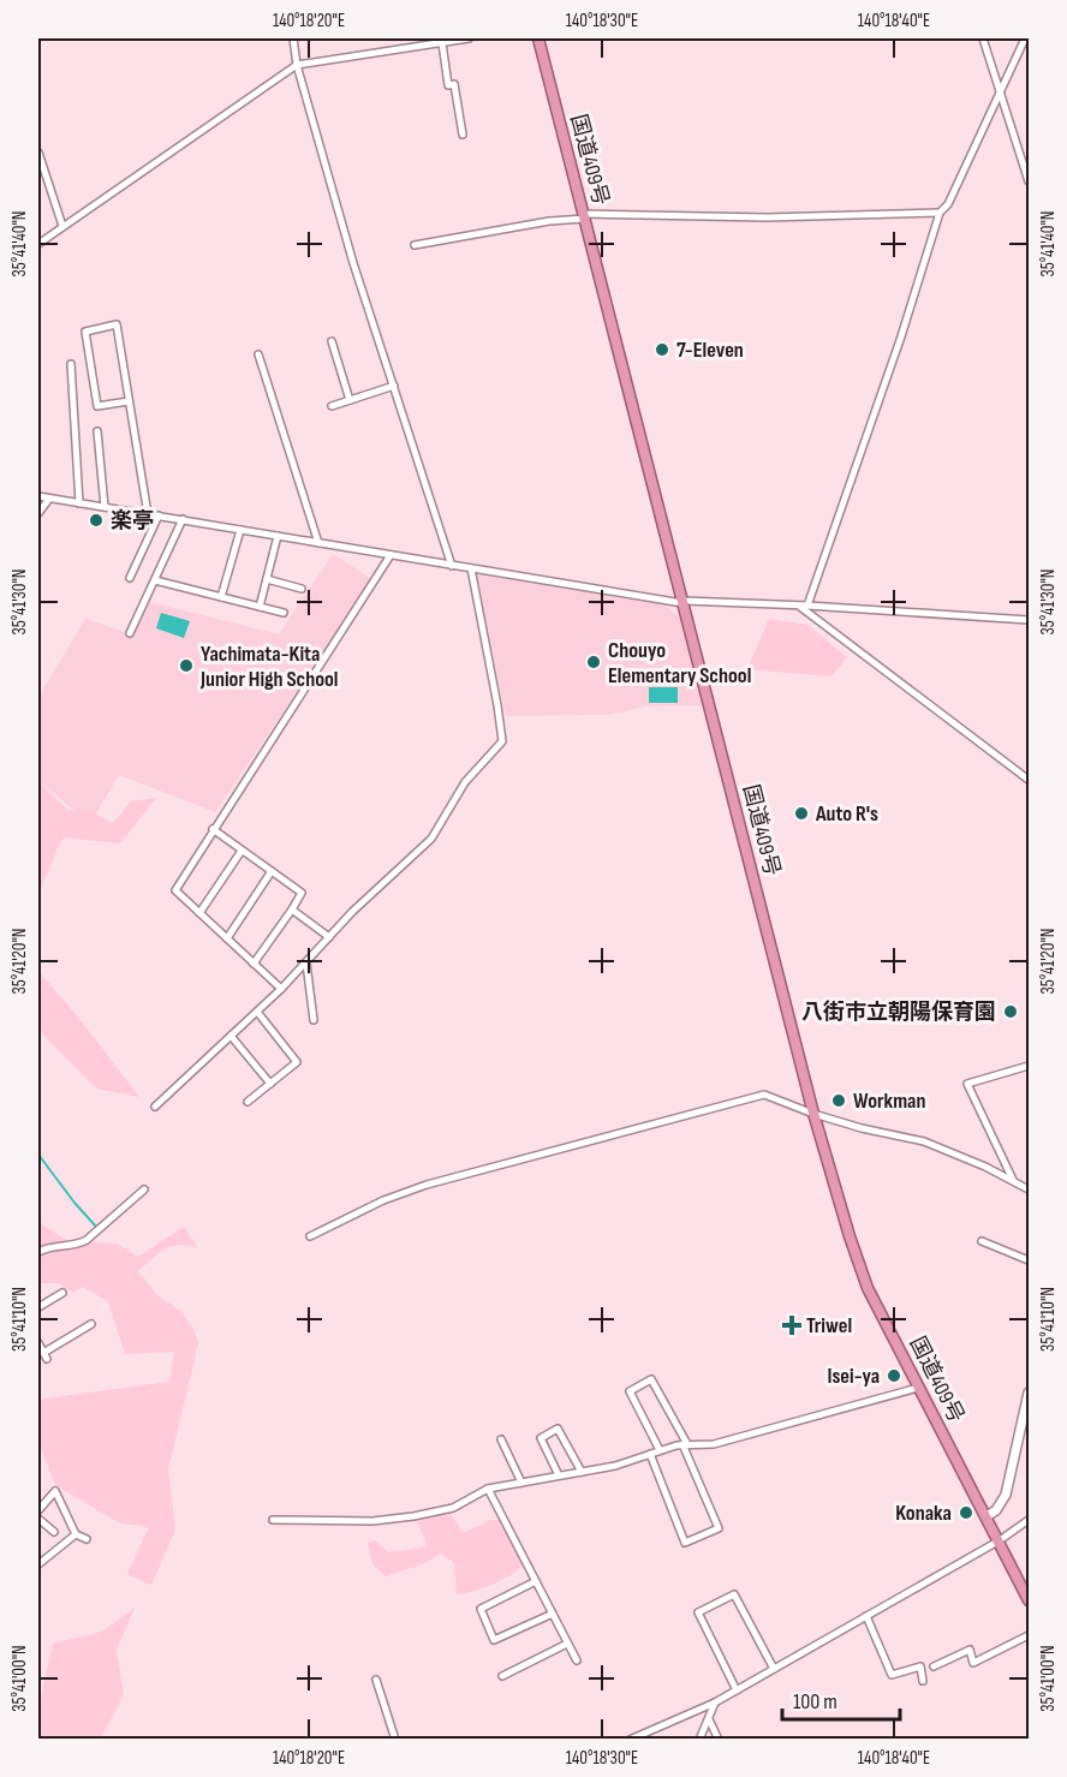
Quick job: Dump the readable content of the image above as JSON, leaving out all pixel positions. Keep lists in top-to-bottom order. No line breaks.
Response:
{"streets":{"highway":["国道409号"]},"places":{"other":["7-Eleven","楽亭","Chouyo Elementary School","Yachimata-Kita Junior High School","Auto R's","八街市立朝陽保育園","Workman","Isei-ya","Konaka"],"health":["Triwel"]},"scale_bar":"100 m","coordinates":["140°18'20\"E","140°18'30\"E","140°18'40\"E","35°41'40\"N","35°41'30\"N","35°41'20\"N","35°41'10\"N","35°41'00\"N"]}
